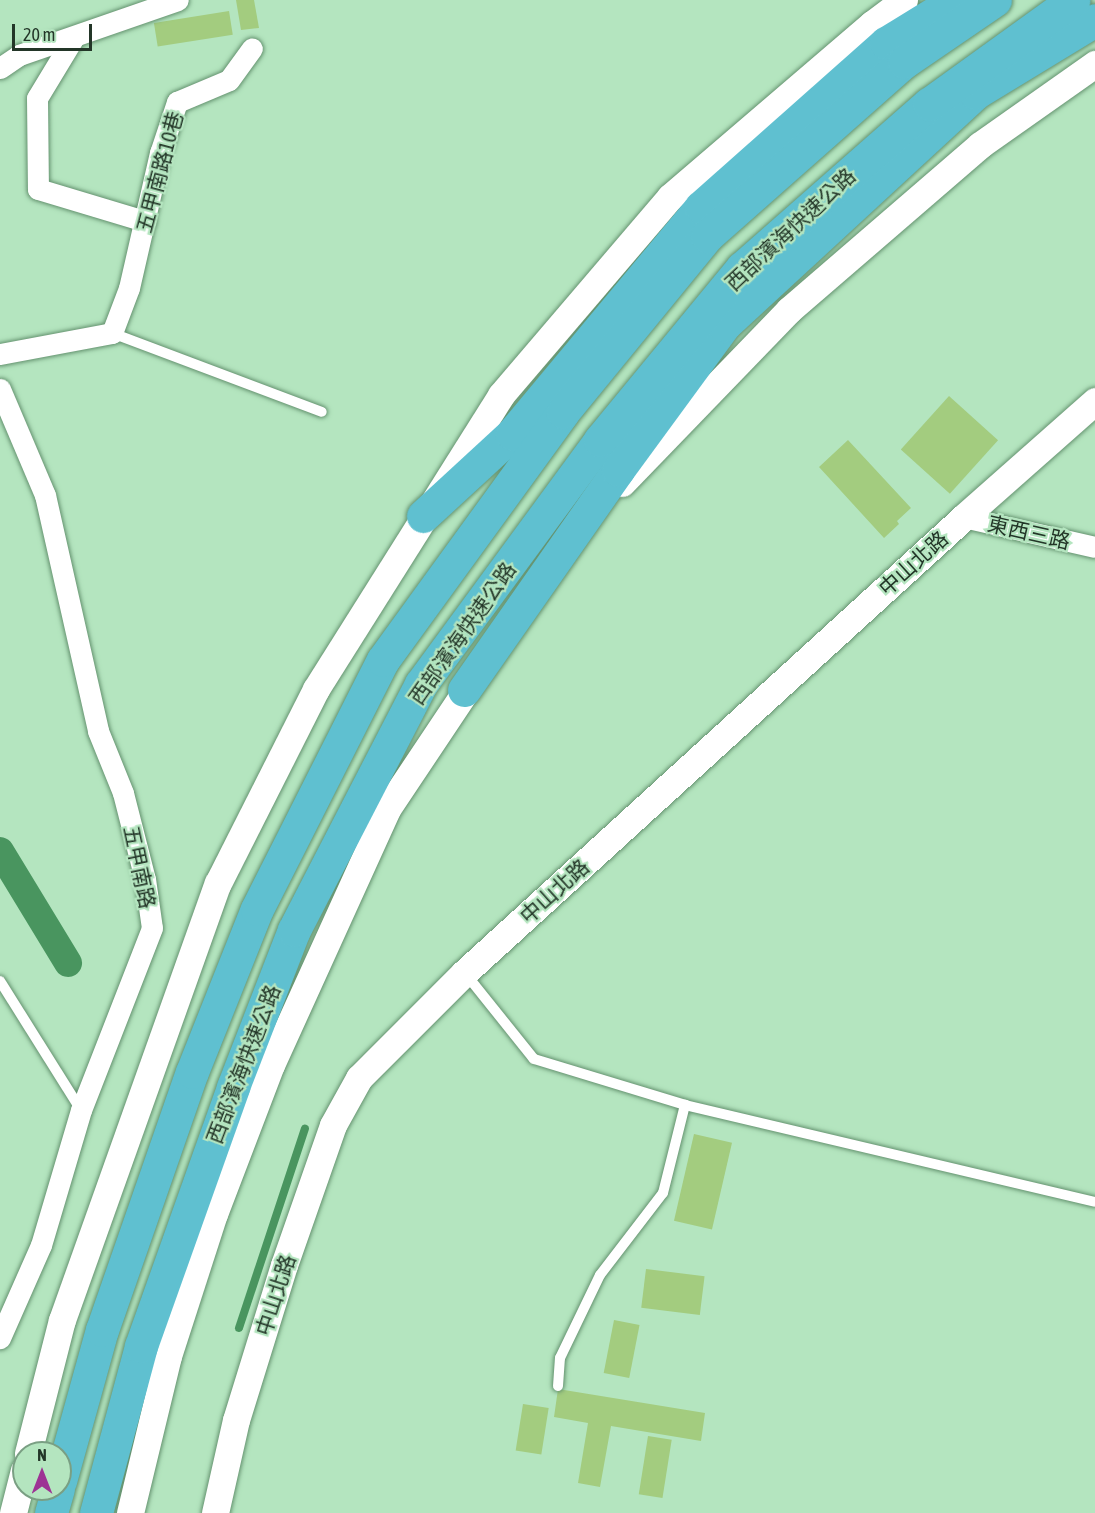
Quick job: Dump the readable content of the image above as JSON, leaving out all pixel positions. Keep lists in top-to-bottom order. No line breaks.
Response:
{"streets":{"highway":["西部濱海快速公路"],"street":["五甲南路10巷","東西三路","中山北路","五甲南路"]},"crossings":[["東西三路","中山北路"]],"scale_bar":"20 m","north":"top"}
